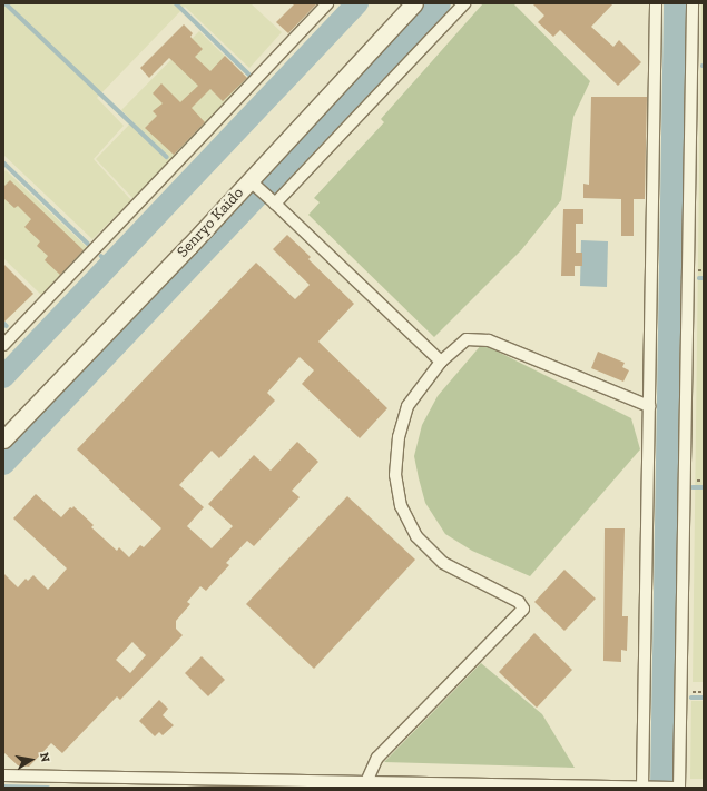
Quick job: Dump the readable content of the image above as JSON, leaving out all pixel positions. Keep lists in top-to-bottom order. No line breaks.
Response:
{"streets":{"street":["Senryo Kaido"]},"north":"right"}
